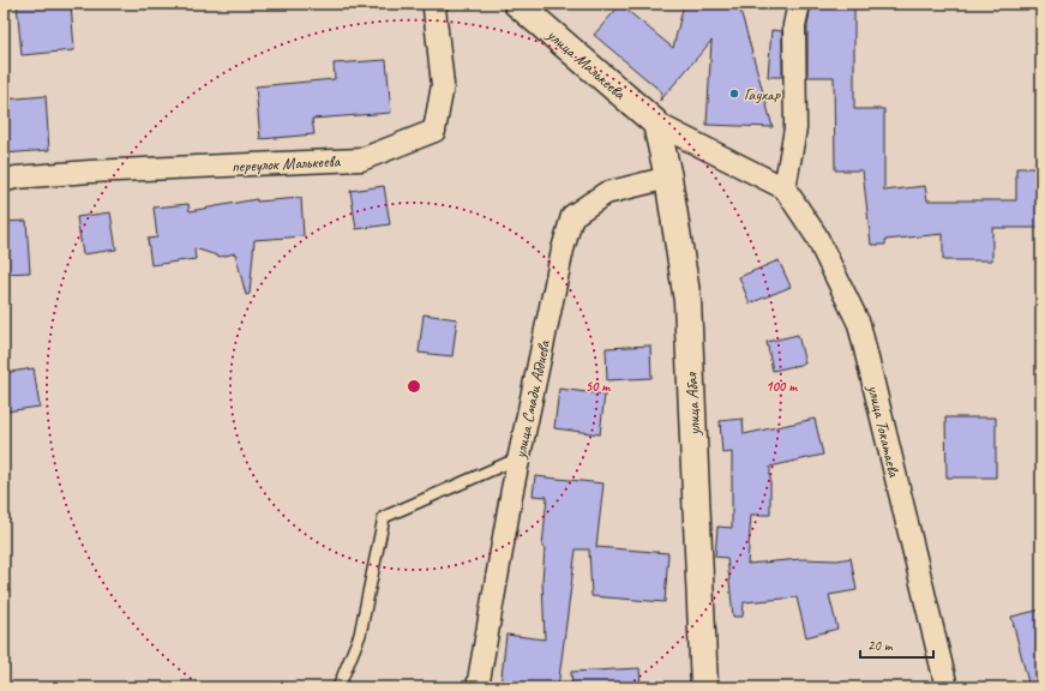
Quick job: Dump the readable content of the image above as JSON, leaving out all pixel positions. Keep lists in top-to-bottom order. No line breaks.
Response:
{"streets":{"street":["улица Малькеева","переулок Малькеева","улица Смади Абдиева","улица Абая","улица Токатаева"]},"crossings":[["улица Малькеева","улица Абая"],["улица Малькеева","улица Токатаева"],["улица Смади Абдиева","улица Абая"],["улица Абая","улица Токатаева"]],"places":["Гаухар"],"scale_bar":"20 m","rings":["50 m","100 m"]}
